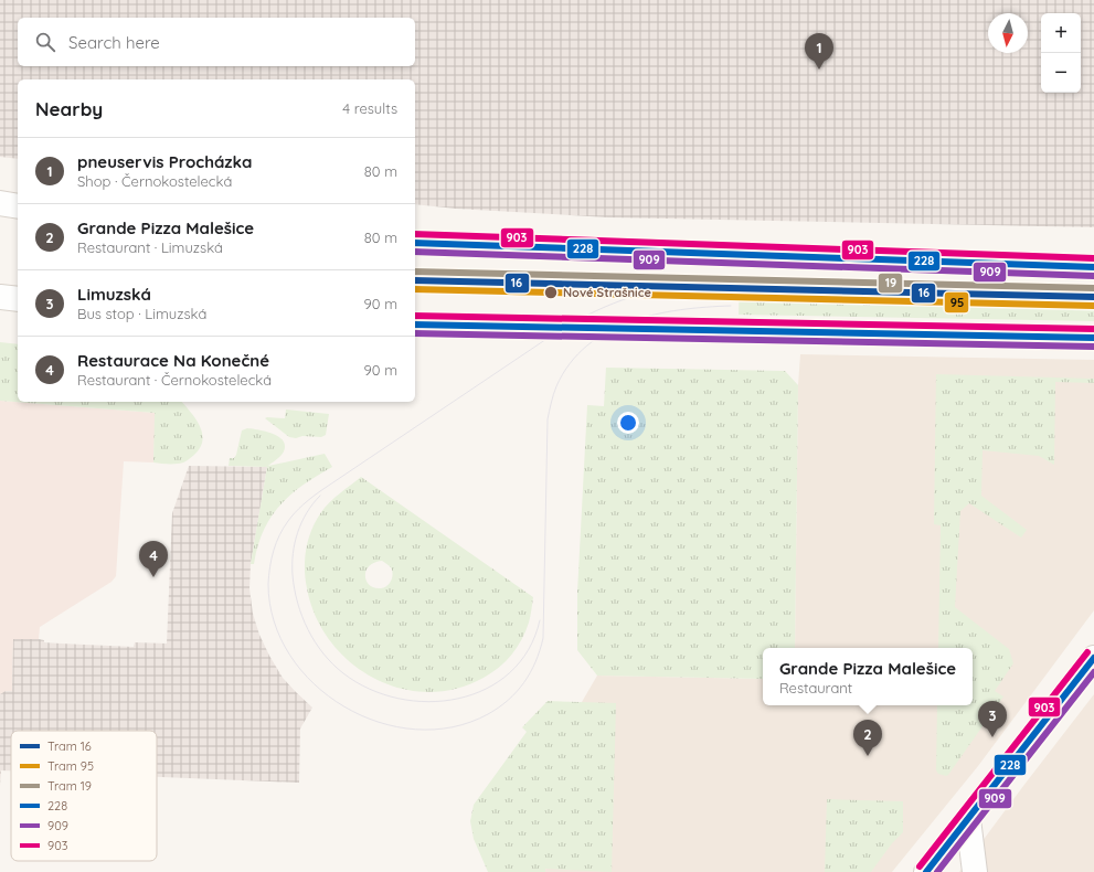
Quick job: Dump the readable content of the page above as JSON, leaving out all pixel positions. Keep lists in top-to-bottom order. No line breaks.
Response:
{"places":["Nové Strašnice"],"lines":["transit line 903","transit line 228","transit line 909","tram line 19","tram line 16","tram line 95"],"legend":["Tram 16","Tram 95","Tram 19","228","909","903"],"north":"bottom","page":{"map_buttons":["+","−"],"search":"Search here","pins":["1","4","3","2"],"heading":["Nearby","4 results"],"list":[{"mark":"1","name":"pneuservis Procházka","note":"Shop · Černokostelecká","value":"80 m"},{"mark":"2","name":"Grande Pizza Malešice","note":"Restaurant · Limuzská","value":"80 m"},{"mark":"3","name":"Limuzská","note":"Bus stop · Limuzská","value":"90 m"},{"mark":"4","name":"Restaurace Na Konečné","note":"Restaurant · Černokostelecká","value":"90 m"}],"popup":["Grande Pizza Malešice","Restaurant"]}}
